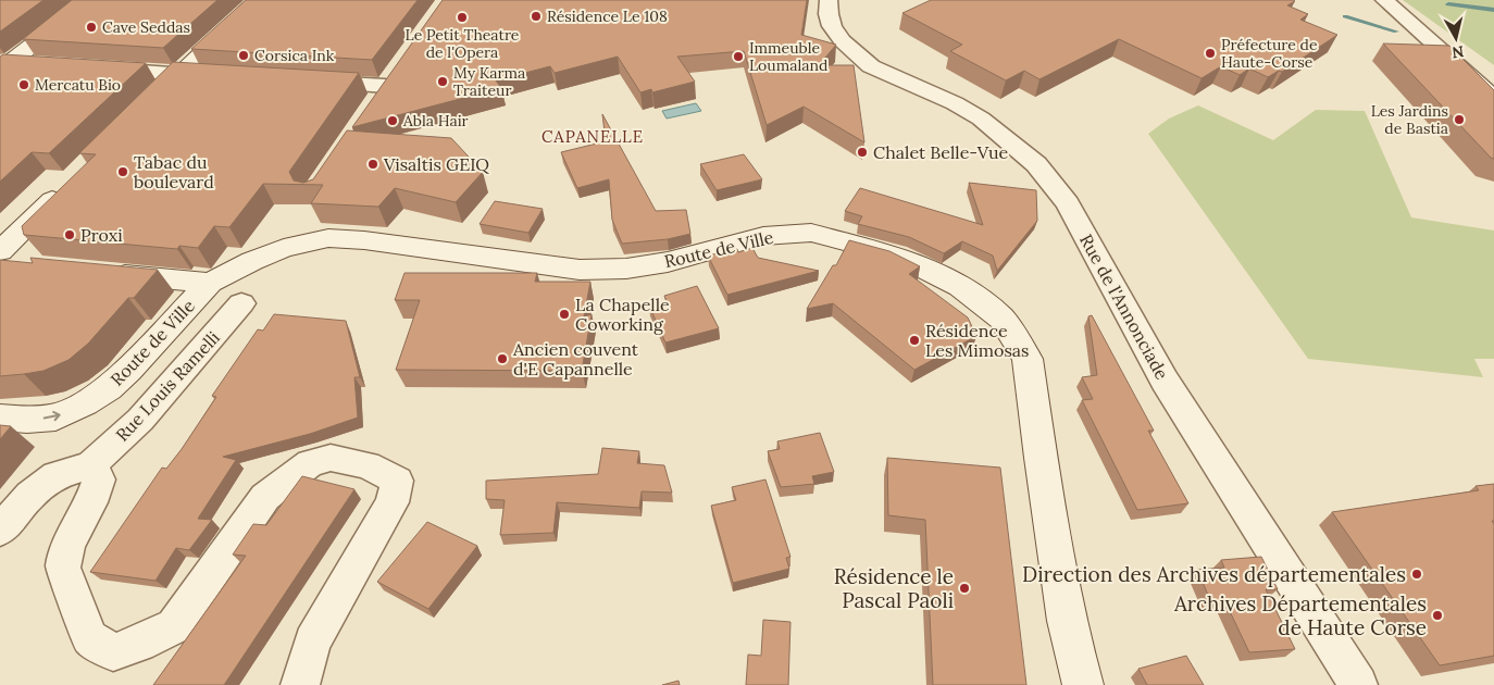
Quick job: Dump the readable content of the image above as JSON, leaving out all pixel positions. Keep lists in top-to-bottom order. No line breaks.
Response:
{"streets":{"street":["Route de Ville","Rue de l'Annonciade","Rue Louis Ramelli"]},"districts":["CAPANELLE"],"places":["Résidence Le 108","Le Petit Theatre de l'Opera","Cave Seddas","Préfecture de Haute-Corse","Corsica Ink","Immeuble Loumaland","My Karma Traiteur","Mercatu Bio","Les Jardins de Bastia","Abla Hair","Chalet Belle-Vue","Visaltis GEIQ","Tabac du boulevard","Proxi","La Chapelle Coworking","Résidence Les Mimosas","Ancien couvent d'E Capannelle","Direction des Archives départementales","Résidence le Pascal Paoli","Archives Départementales de Haute Corse"],"north":"bottom"}
